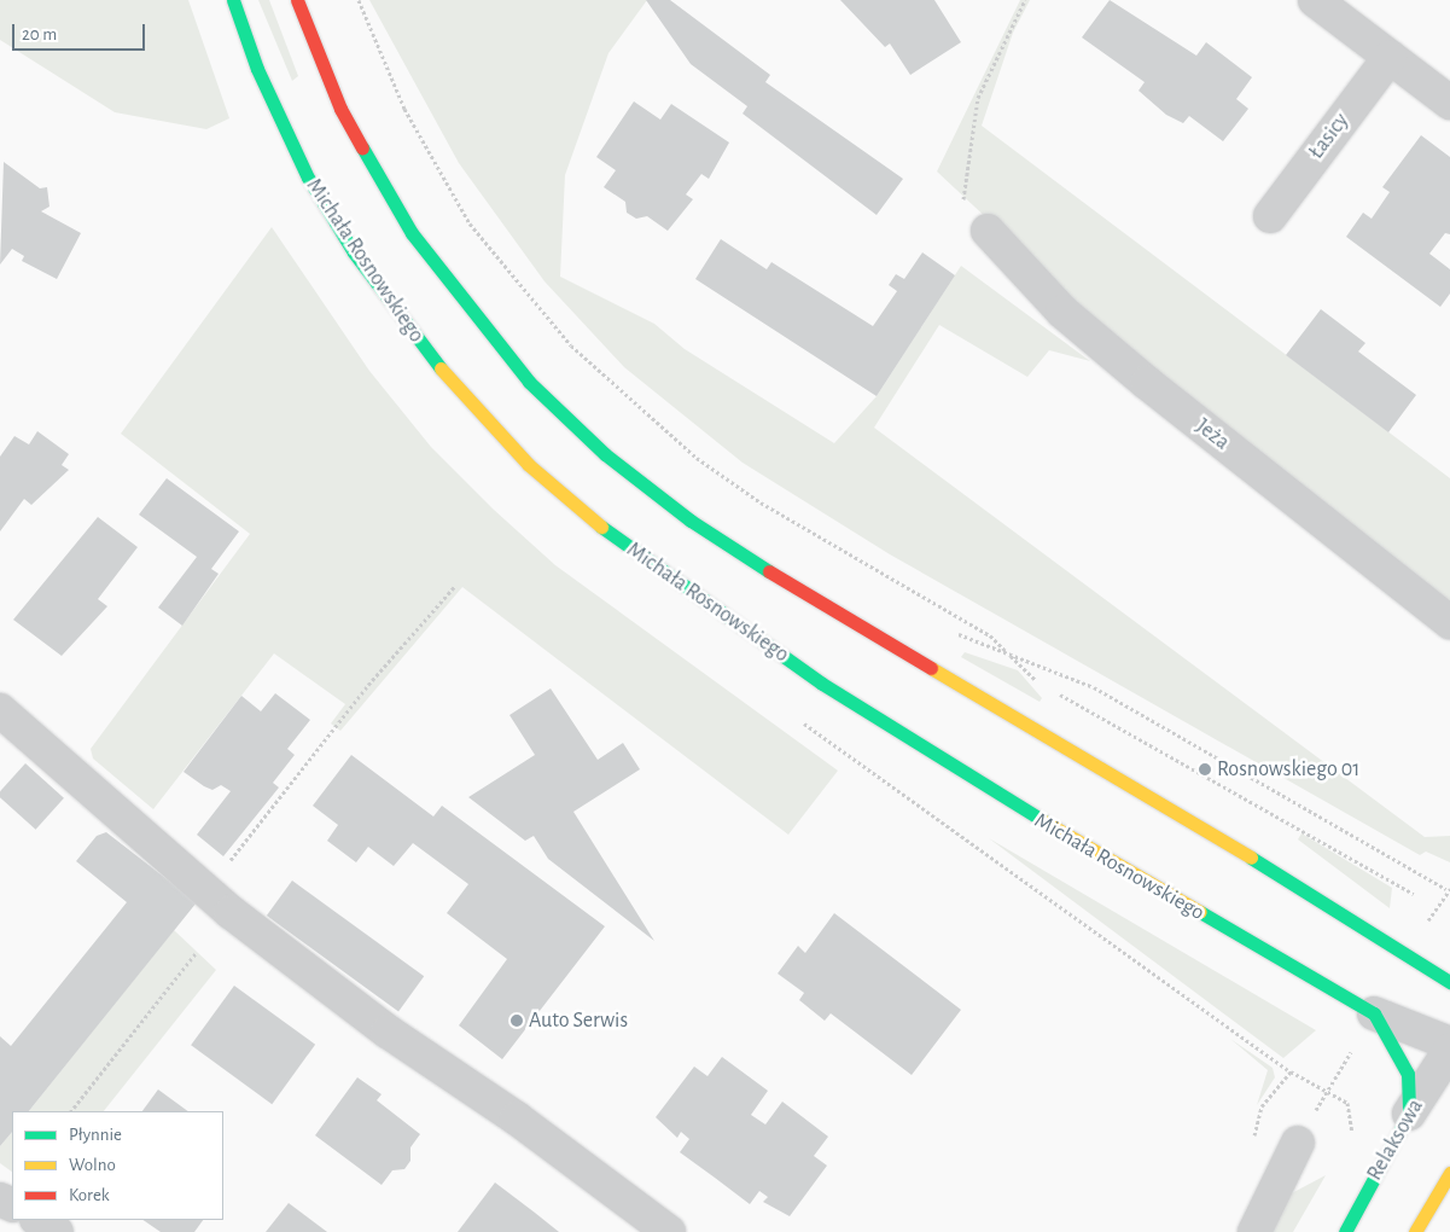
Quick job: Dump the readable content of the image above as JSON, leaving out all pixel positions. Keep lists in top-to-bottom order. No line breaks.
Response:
{"streets":{"street":["Łasicy","Michała Rosnowskiego","Jeża","Relaksowa"]},"places":["Rosnowskiego 01","Auto Serwis"],"legend":["Płynnie","Wolno","Korek"],"scale_bar":"20 m"}
